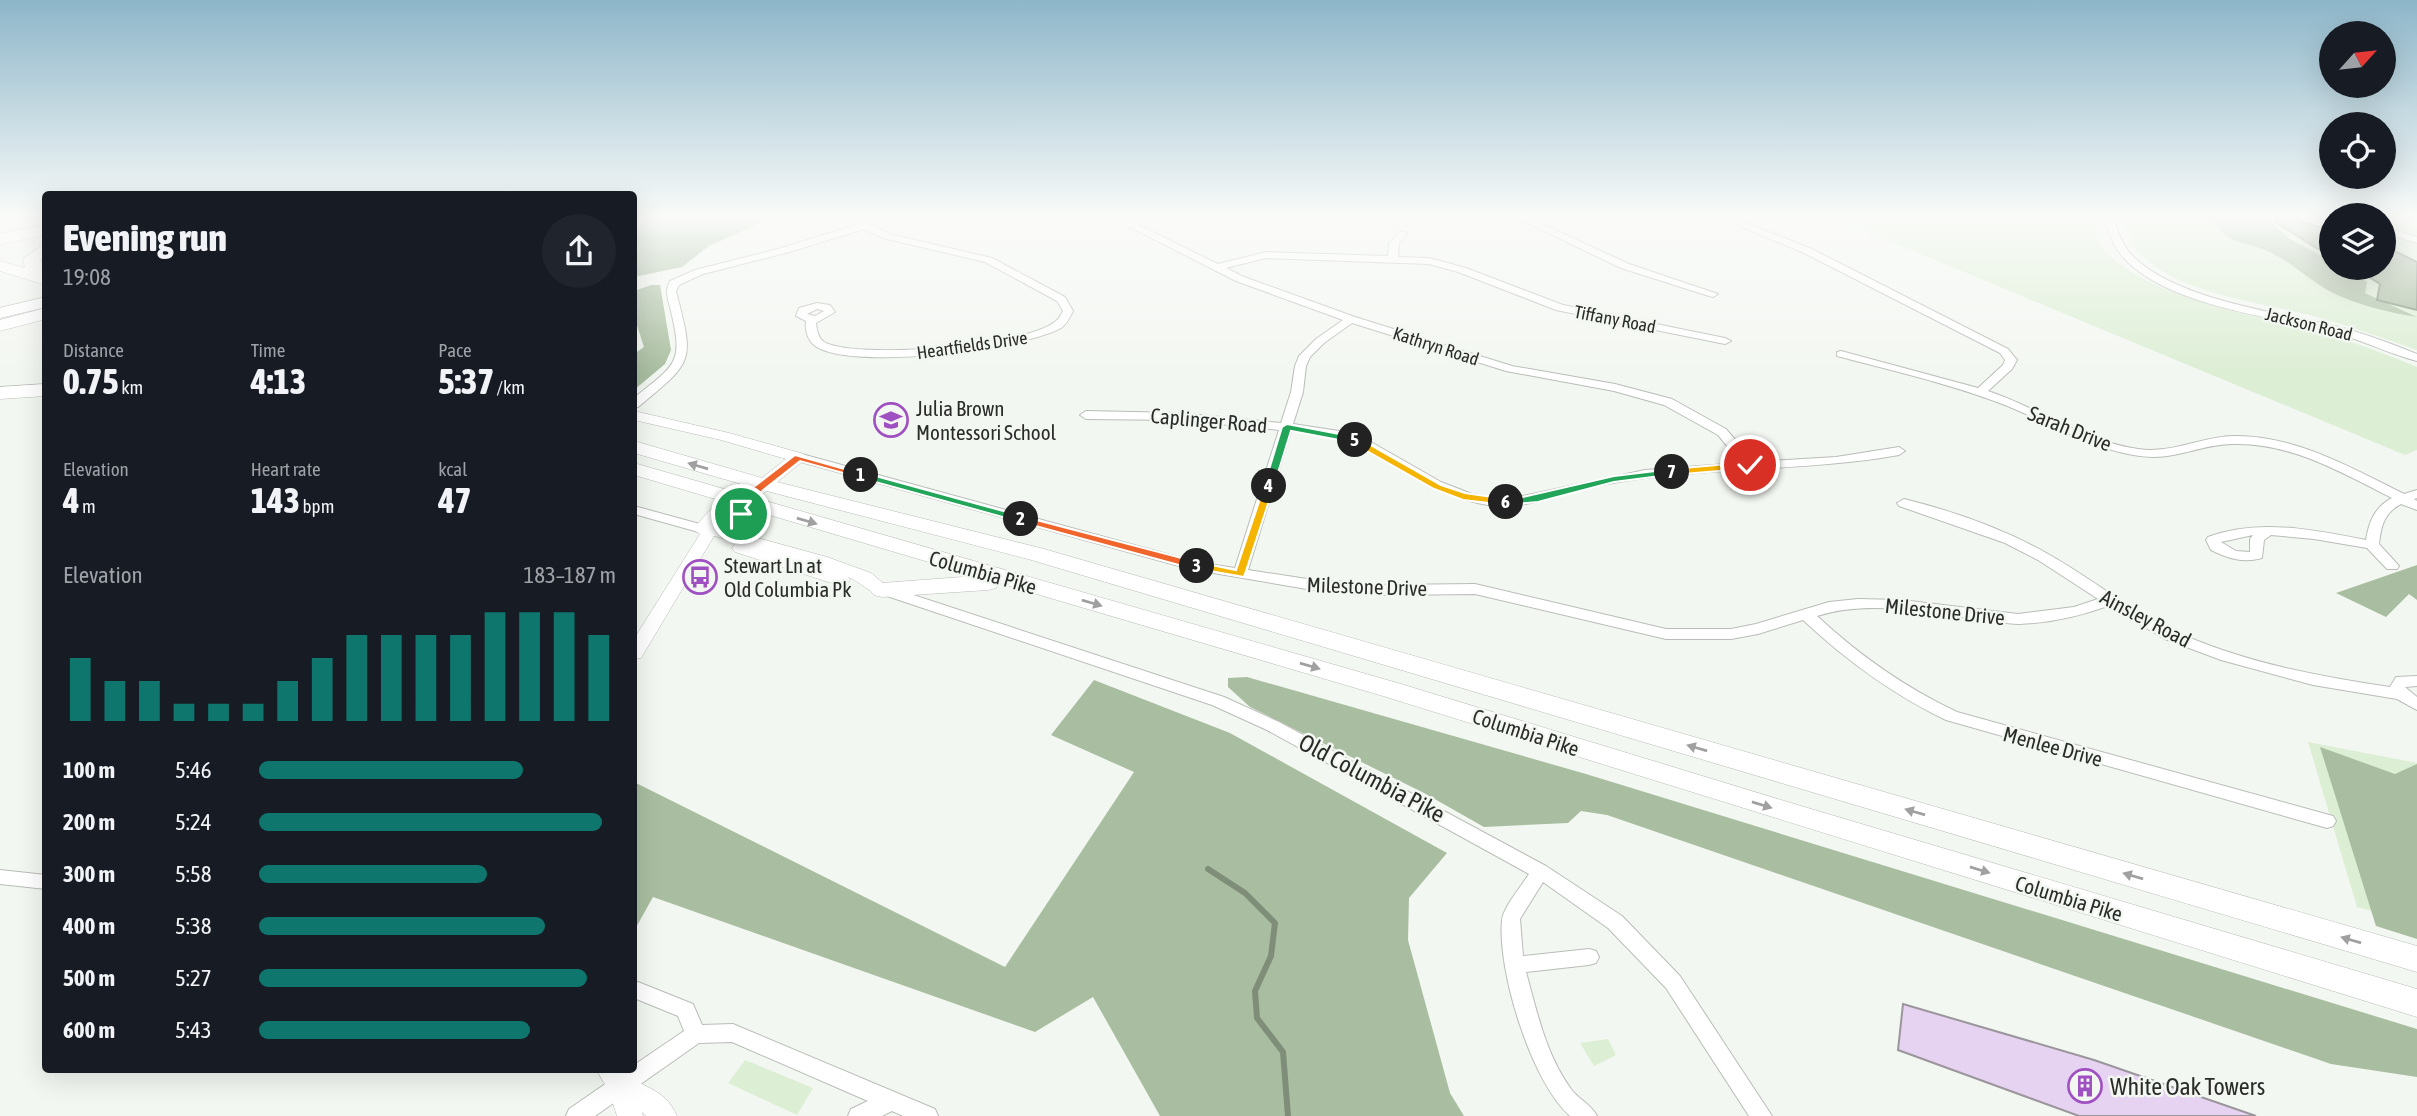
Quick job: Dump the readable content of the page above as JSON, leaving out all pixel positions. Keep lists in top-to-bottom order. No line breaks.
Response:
{"streets":{"main road":["Columbia Pike"],"street":["Tiffany Road","Jackson Road","Heartfields Drive","Kathryn Road","Caplinger Road","Sarah Drive","Milestone Drive","Ainsley Road","Menlee Drive","Old Columbia Pike"]},"crossings":[["Kathryn Road","Caplinger Road"],["Milestone Drive","Ainsley Road"],["Milestone Drive","Menlee Drive"]],"places":{"school or university":["Julia Brown Montessori School"],"bus stop":["Stewart Ln at Old Columbia Pk"],"building":["White Oak Towers"]},"north":"top right","page":{"heading":["Evening run","19:08"],"stats":[["Distance","0.75 km"],["Time","4:13"],["Pace","5:37 /km"],["Elevation","4 m"],["Heart rate","143 bpm"],["kcal","47"]],"pins":["5","7","1","4","6","2","3"],"chart":["Elevation","183–187 m"],"list":[{"name":"100 m","note":"5:46"},{"name":"200 m","note":"5:24"},{"name":"300 m","note":"5:58"},{"name":"400 m","note":"5:38"},{"name":"500 m","note":"5:27"},{"name":"600 m","note":"5:43"}]}}
